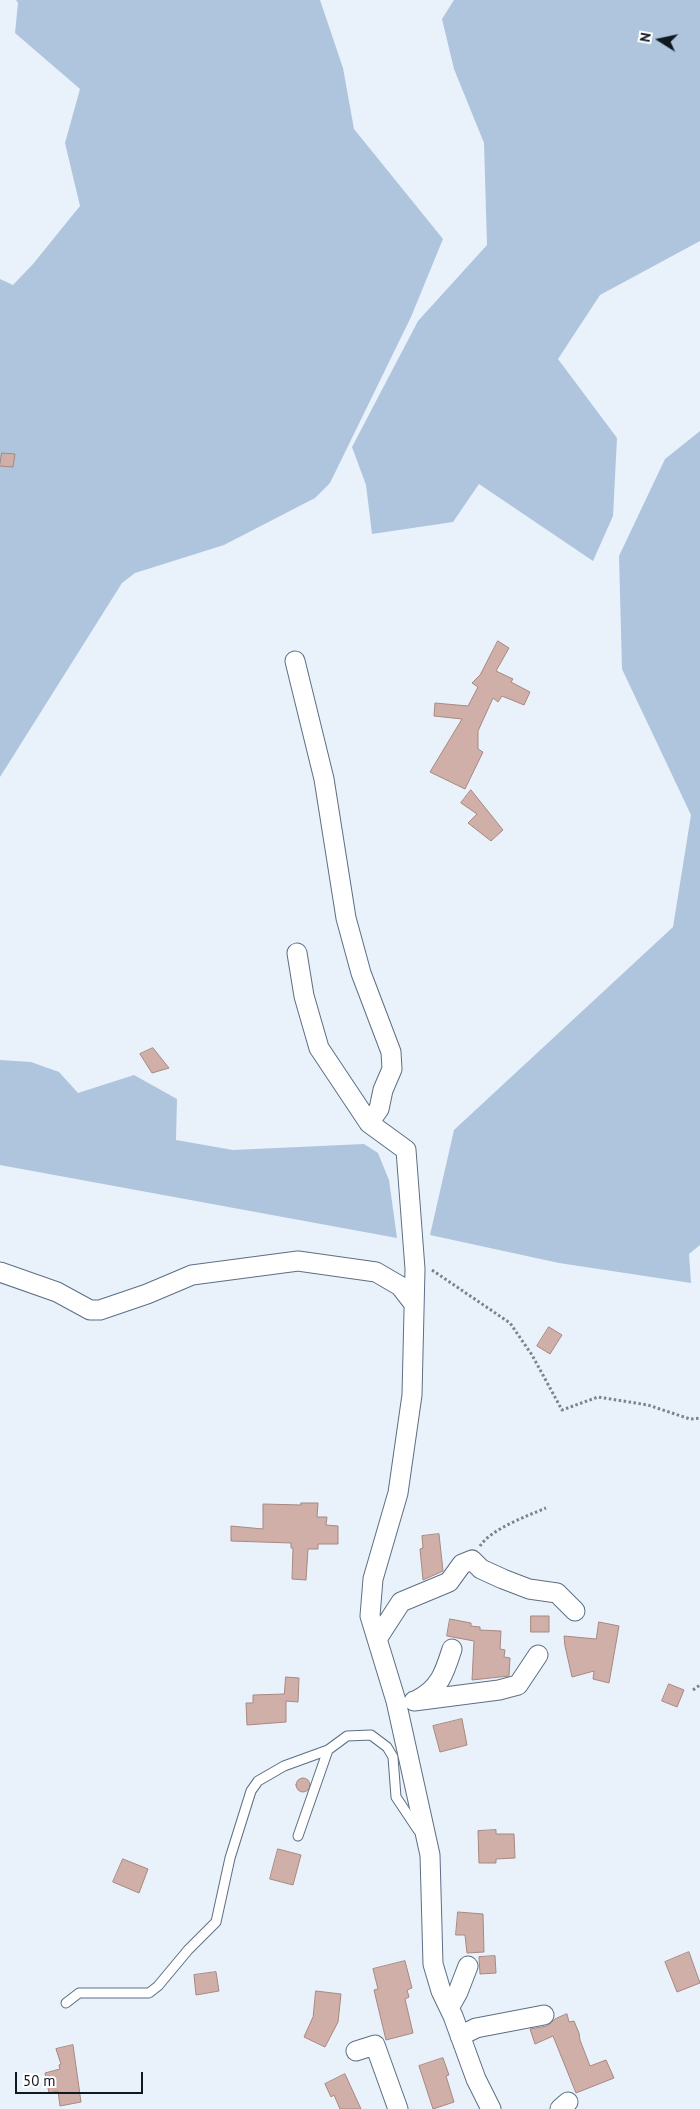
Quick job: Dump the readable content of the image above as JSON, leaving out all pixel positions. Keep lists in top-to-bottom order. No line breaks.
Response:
{"scale_bar":"50 m","north":"left"}
